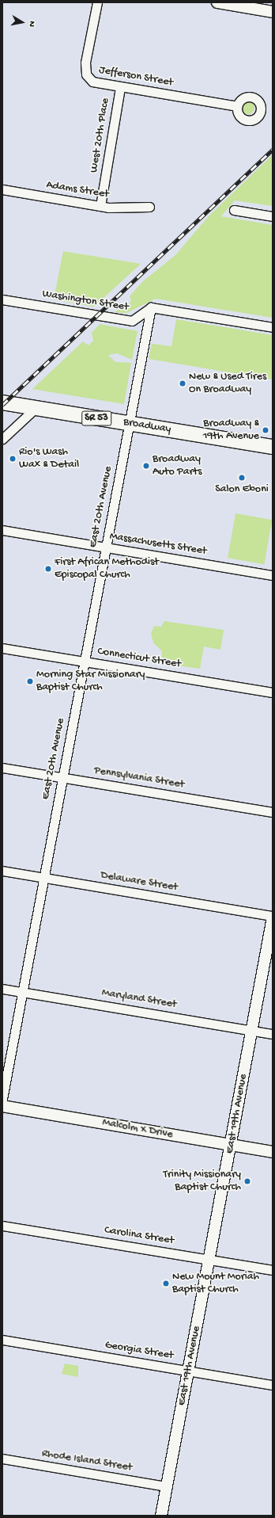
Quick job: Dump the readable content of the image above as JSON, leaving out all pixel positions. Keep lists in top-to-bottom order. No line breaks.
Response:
{"streets":{"main road":["SR 53","Broadway"],"street":["Jefferson Street","West 20th Place","Adams Street","Washington Street","East 20th Avenue","Massachusetts Street","Connecticut Street","Pennsylvania Street","Delaware Street","Maryland Street","East 19th Avenue","Malcolm X Drive","Carolina Street","Georgia Street","Rhode Island Street"]},"crossings":[["Jefferson Street","West 20th Place"],["West 20th Place","Adams Street"],["Washington Street","East 20th Avenue"],["Broadway","East 20th Avenue"],["East 20th Avenue","Massachusetts Street"],["East 20th Avenue","Connecticut Street"],["East 20th Avenue","Pennsylvania Street"],["East 20th Avenue","Delaware Street"],["East 20th Avenue","Maryland Street"],["Delaware Street","East 19th Avenue"],["Maryland Street","East 19th Avenue"],["East 19th Avenue","Malcolm X Drive"],["East 19th Avenue","Carolina Street"],["East 19th Avenue","Georgia Street"],["East 19th Avenue","Rhode Island Street"]],"places":["New & Used Tires On Broadway","Broadway & 19th Avenue","Rio's Wash Wax & Detail","Broadway Auto Parts","Salon Eboni","First African Methodist Episcopal Church","Morning Star Missionary Baptist Church","Trinity Missionary Baptist Church","New Mount Moriah Baptist Church"],"north":"right"}
